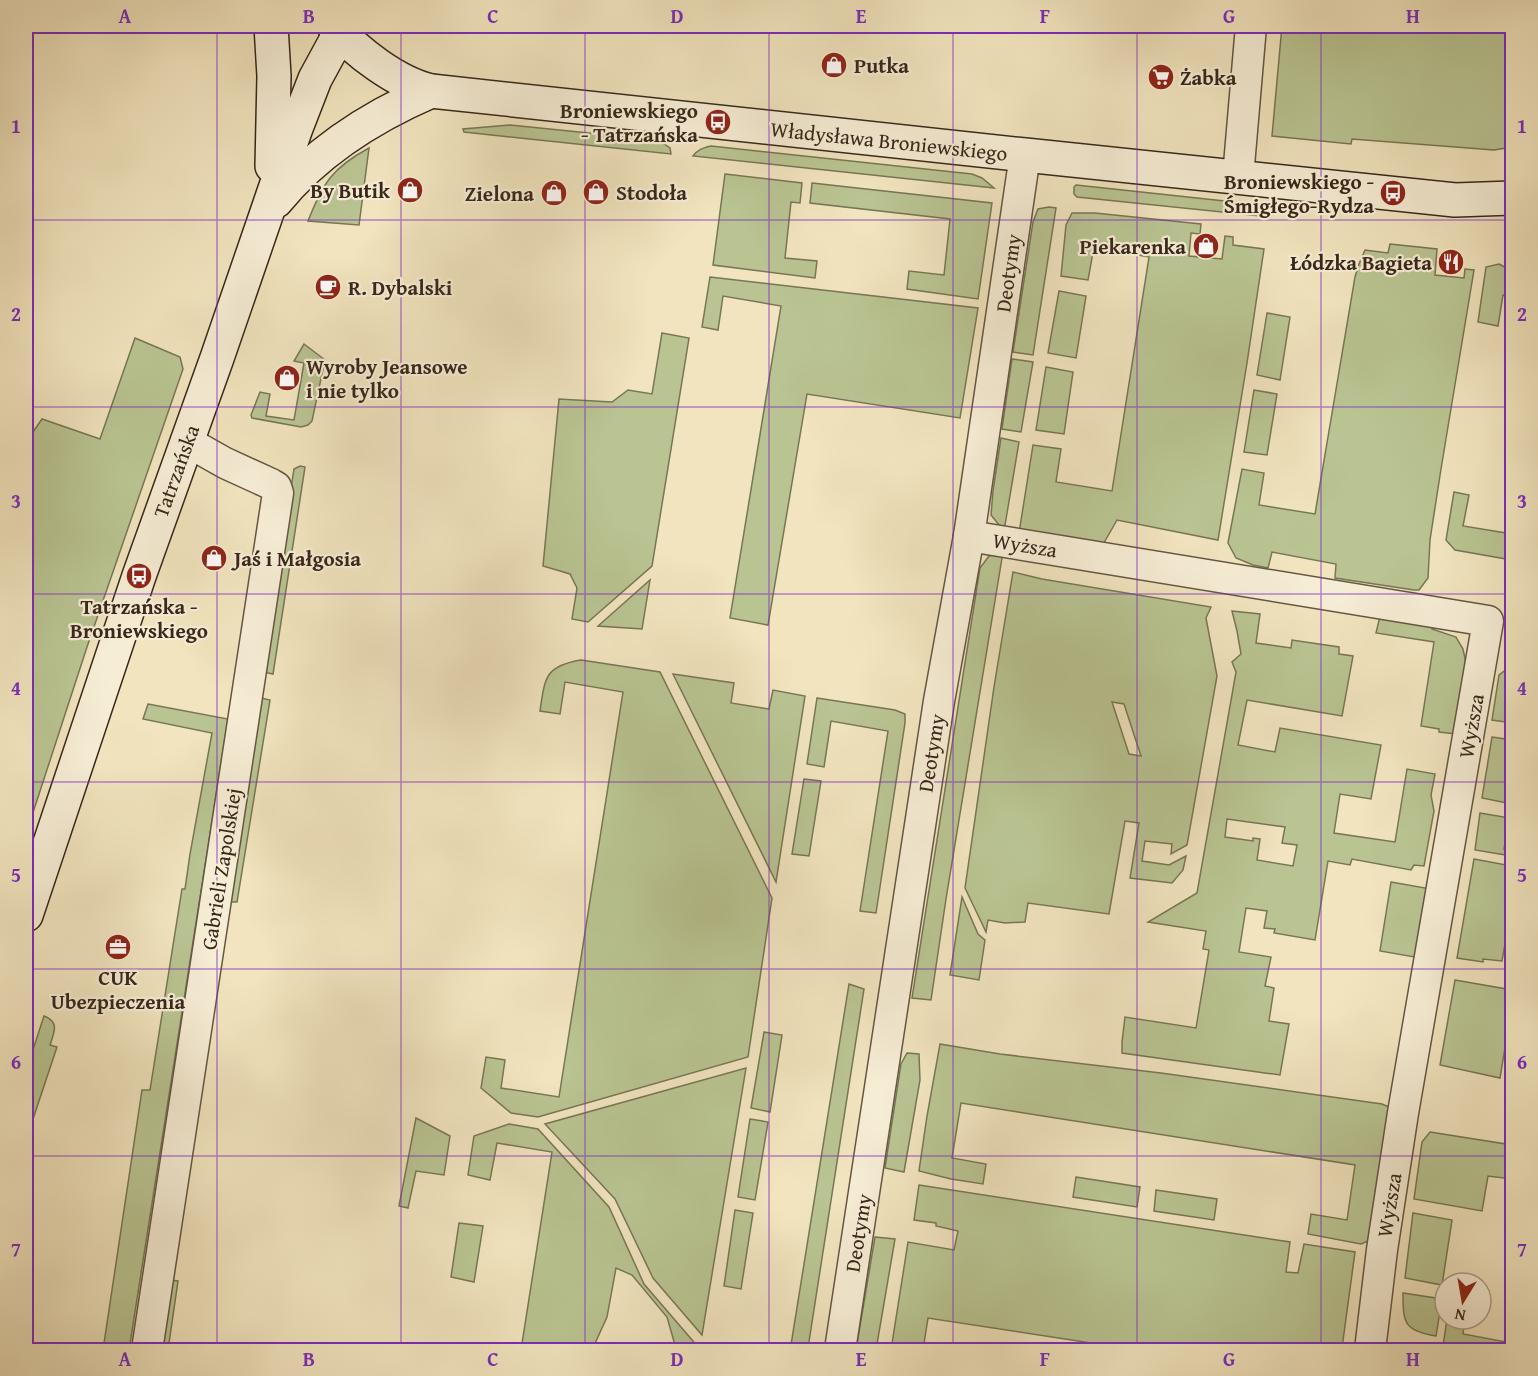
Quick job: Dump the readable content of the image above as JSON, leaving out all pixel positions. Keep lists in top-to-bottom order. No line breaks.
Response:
{"streets":{"street":["Władysława Broniewskiego","Deotymy","Tatrzańska","Wyższa","Gabrieli Zapolskiej"]},"crossings":[["Władysława Broniewskiego","Deotymy"],["Władysława Broniewskiego","Tatrzańska"],["Deotymy","Wyższa"],["Tatrzańska","Gabrieli Zapolskiej"]],"places":{"shop":["Putka","By Butik","Stodoła","Zielona","Piekarenka","Wyroby Jeansowe i nie tylko","Jaś i Małgosia"],"supermarket":["Żabka"],"bus stop":["Broniewskiego - Tatrzańska","Broniewskiego - Śmigłego-Rydza","Tatrzańska - Broniewskiego"],"restaurant":["Łódzka Bagieta"],"cafe":["R. Dybalski"],"office":["CUK Ubezpieczenia"]},"north":"bottom","grid":{"columns":["A","B","C","D","E","F","G","H"],"rows":["1","2","3","4","5","6","7"]}}
